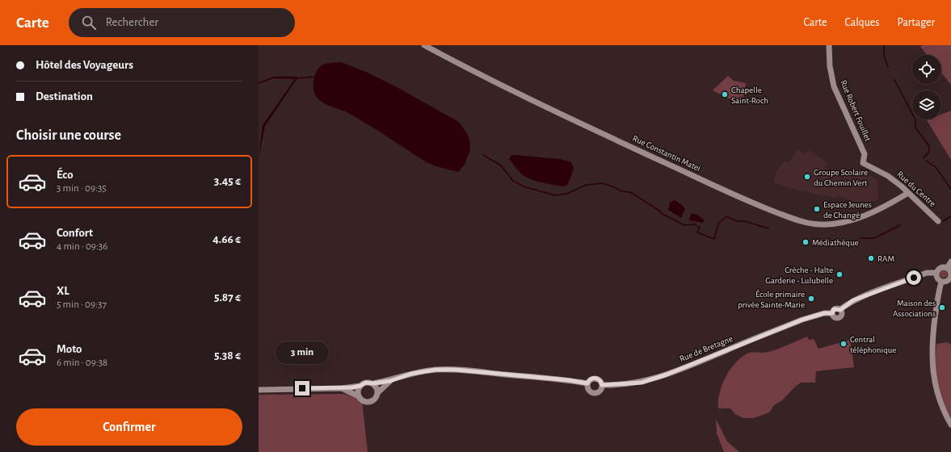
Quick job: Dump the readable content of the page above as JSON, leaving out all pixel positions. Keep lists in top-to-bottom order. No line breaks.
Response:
{"streets":{"street":["Rue Robert Fouillet","Rue Constantin Matei","Rue du Centre","Rue de Bretagne"]},"crossings":[["Rue Robert Fouillet","Rue du Centre"],["Rue Constantin Matei","Rue du Centre"]],"places":["Chapelle Saint-Roch","Groupe Scolaire du Chemin Vert","Espace Jeunes de Changé","Médiathèque","RAM","Crèche - Halte Garderie - Lulubelle","École primaire privée Sainte-Marie","Maison des Associations","Central téléphonique"],"page":{"header":"Carte","search":"Rechercher","nav":["Carte","Calques","Partager"],"banner":["Hôtel des Voyageurs","Destination"],"heading":"Choisir une course","list":[{"name":"Éco","note":"3 min · 09:35","value":"3.45 €"},{"name":"Confort","note":"4 min · 09:36","value":"4.66 €"},{"name":"XL","note":"5 min · 09:37","value":"5.87 €"},{"name":"Moto","note":"6 min · 09:38","value":"5.38 €"}],"bubble":"3 min","buttons":"Confirmer"}}
